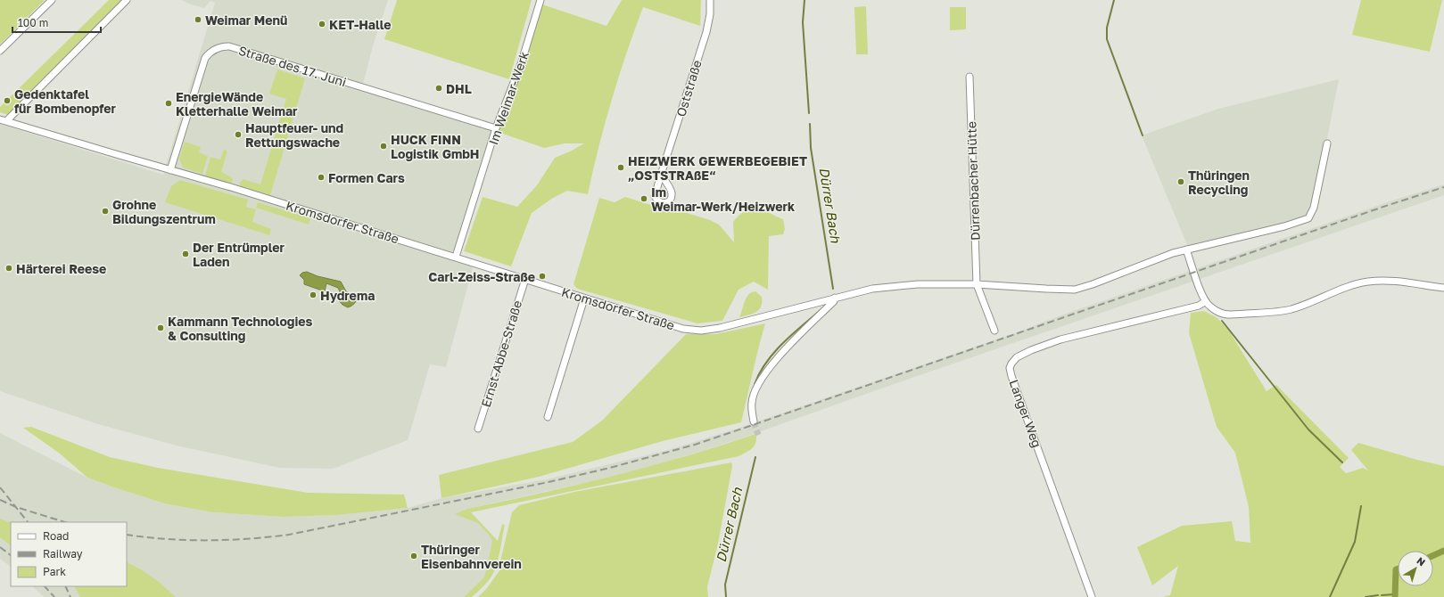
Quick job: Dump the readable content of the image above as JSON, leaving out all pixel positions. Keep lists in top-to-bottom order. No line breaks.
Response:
{"streets":{"street":["Straße des 17. Juni","Oststraße","Im Weimar-Werk","Dürrenbacher Hütte","Kromsdorfer Straße","Ernst-Abbe-Straße","Langer Weg"]},"crossings":[["Straße des 17. Juni","Im Weimar-Werk"],["Straße des 17. Juni","Kromsdorfer Straße"],["Im Weimar-Werk","Kromsdorfer Straße"],["Kromsdorfer Straße","Ernst-Abbe-Straße"]],"water":["Dürrer Bach"],"places":["Weimar Menü","KET-Halle","DHL","Gedenktafel für Bombenopfer","EnergieWände Kletterhalle Weimar","Hauptfeuer- und Rettungswache","HUCK FINN Logistik GmbH","HEIZWERK GEWERBEGEBIET „OSTSTRAßE“","Formen Cars","Thüringen Recycling","Im Weimar-Werk/Heizwerk","Grohne Bildungszentrum","Der Entrümpler Laden","Härterei Reese","Carl-Zeiss-Straße","Hydrema","Kammann Technologies & Consulting","Thüringer Eisenbahnverein"],"legend":["Road","Railway","Park"],"scale_bar":"100 m","north":"top right"}
